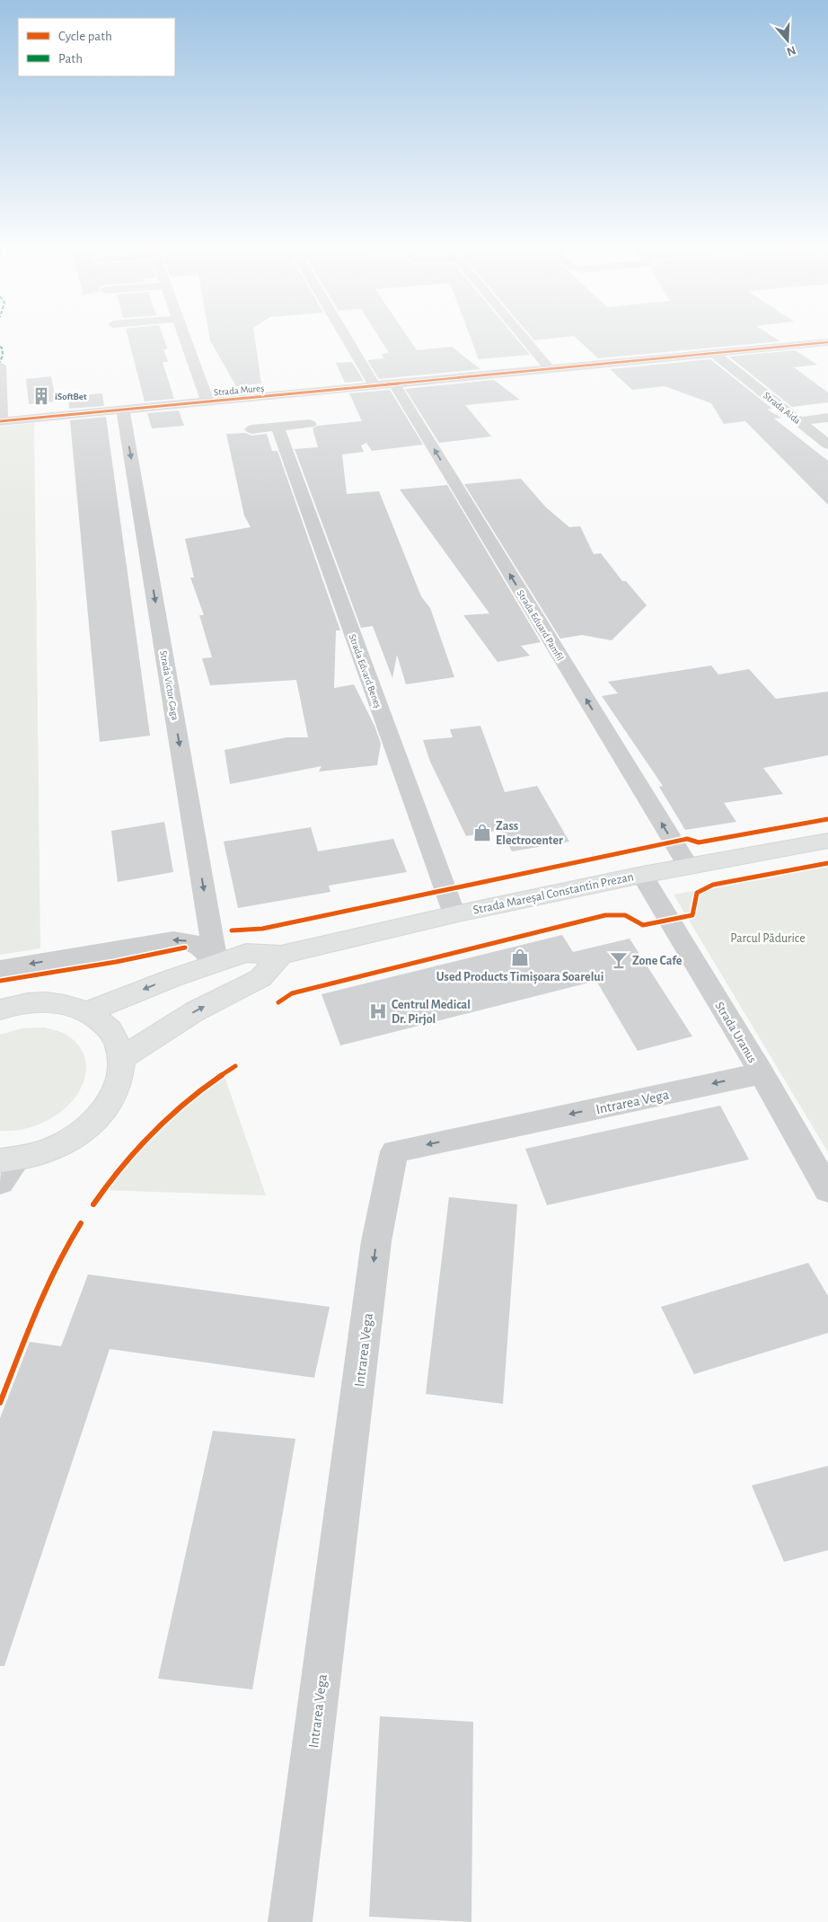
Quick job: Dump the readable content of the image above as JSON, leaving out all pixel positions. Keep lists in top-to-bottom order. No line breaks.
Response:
{"streets":{"main road":["Strada Mareșal Constantin Prezan"],"street":["Strada Mureș","Strada Aida","Strada Eduard Pamfil","Strada Edvard Beneș","Strada Victor Gaga","Strada Uranus","Intrarea Vega"]},"crossings":[["Strada Mureș","Strada Aida"],["Strada Mureș","Strada Eduard Pamfil"],["Strada Mureș","Strada Victor Gaga"],["Strada Eduard Pamfil","Strada Mareșal Constantin Prezan"],["Strada Edvard Beneș","Strada Mareșal Constantin Prezan"],["Strada Victor Gaga","Strada Mareșal Constantin Prezan"],["Strada Mareșal Constantin Prezan","Strada Uranus"],["Strada Uranus","Intrarea Vega"]],"one_way":["Strada Eduard Pamfil","Strada Victor Gaga","Intrarea Vega"],"parks":["Parcul Pădurice"],"places":{"building":["iSoftBet"],"shop":["Zass Electrocenter","Used Products Timișoara Soarelui"],"bar":["Zone Cafe"],"hospital":["Centrul Medical Dr. Pirjol"]},"legend":["Cycle path","Path"],"north":"bottom"}
